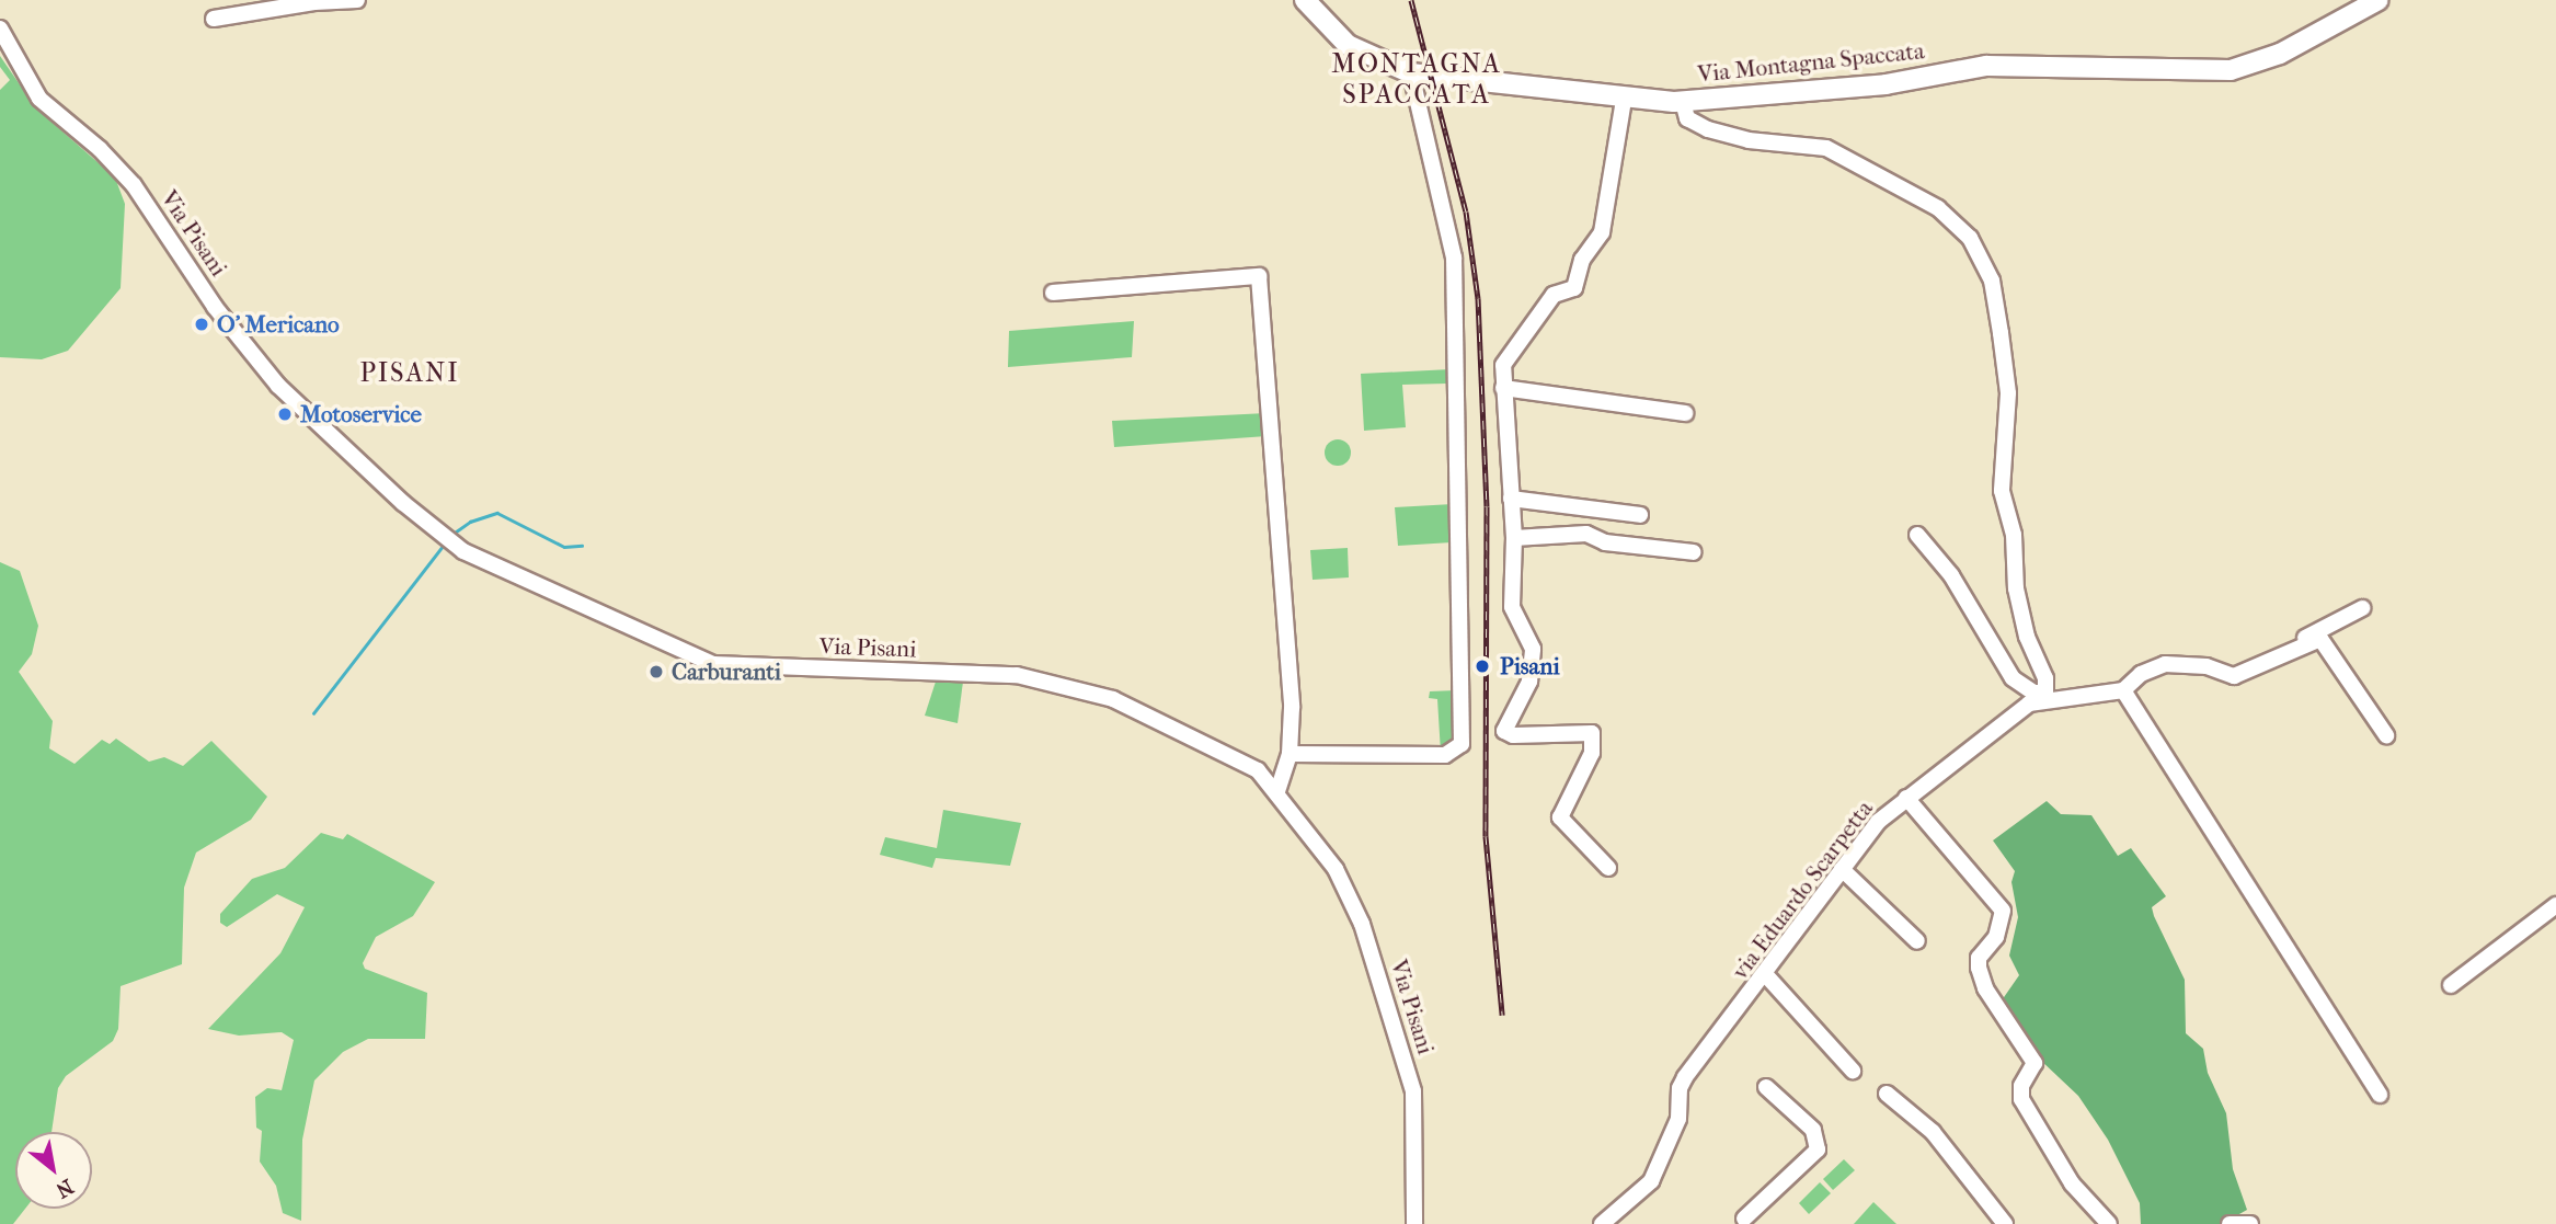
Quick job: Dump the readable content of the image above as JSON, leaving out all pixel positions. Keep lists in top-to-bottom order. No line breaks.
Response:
{"streets":{"main road":["Via Montagna Spaccata"],"street":["Via Pisani","via Eduardo Scarpetta"]},"districts":["MONTAGNA SPACCATA","PISANI"],"places":["O' Mericano","Motoservice","Pisani","Carburanti"],"north":"bottom right"}
